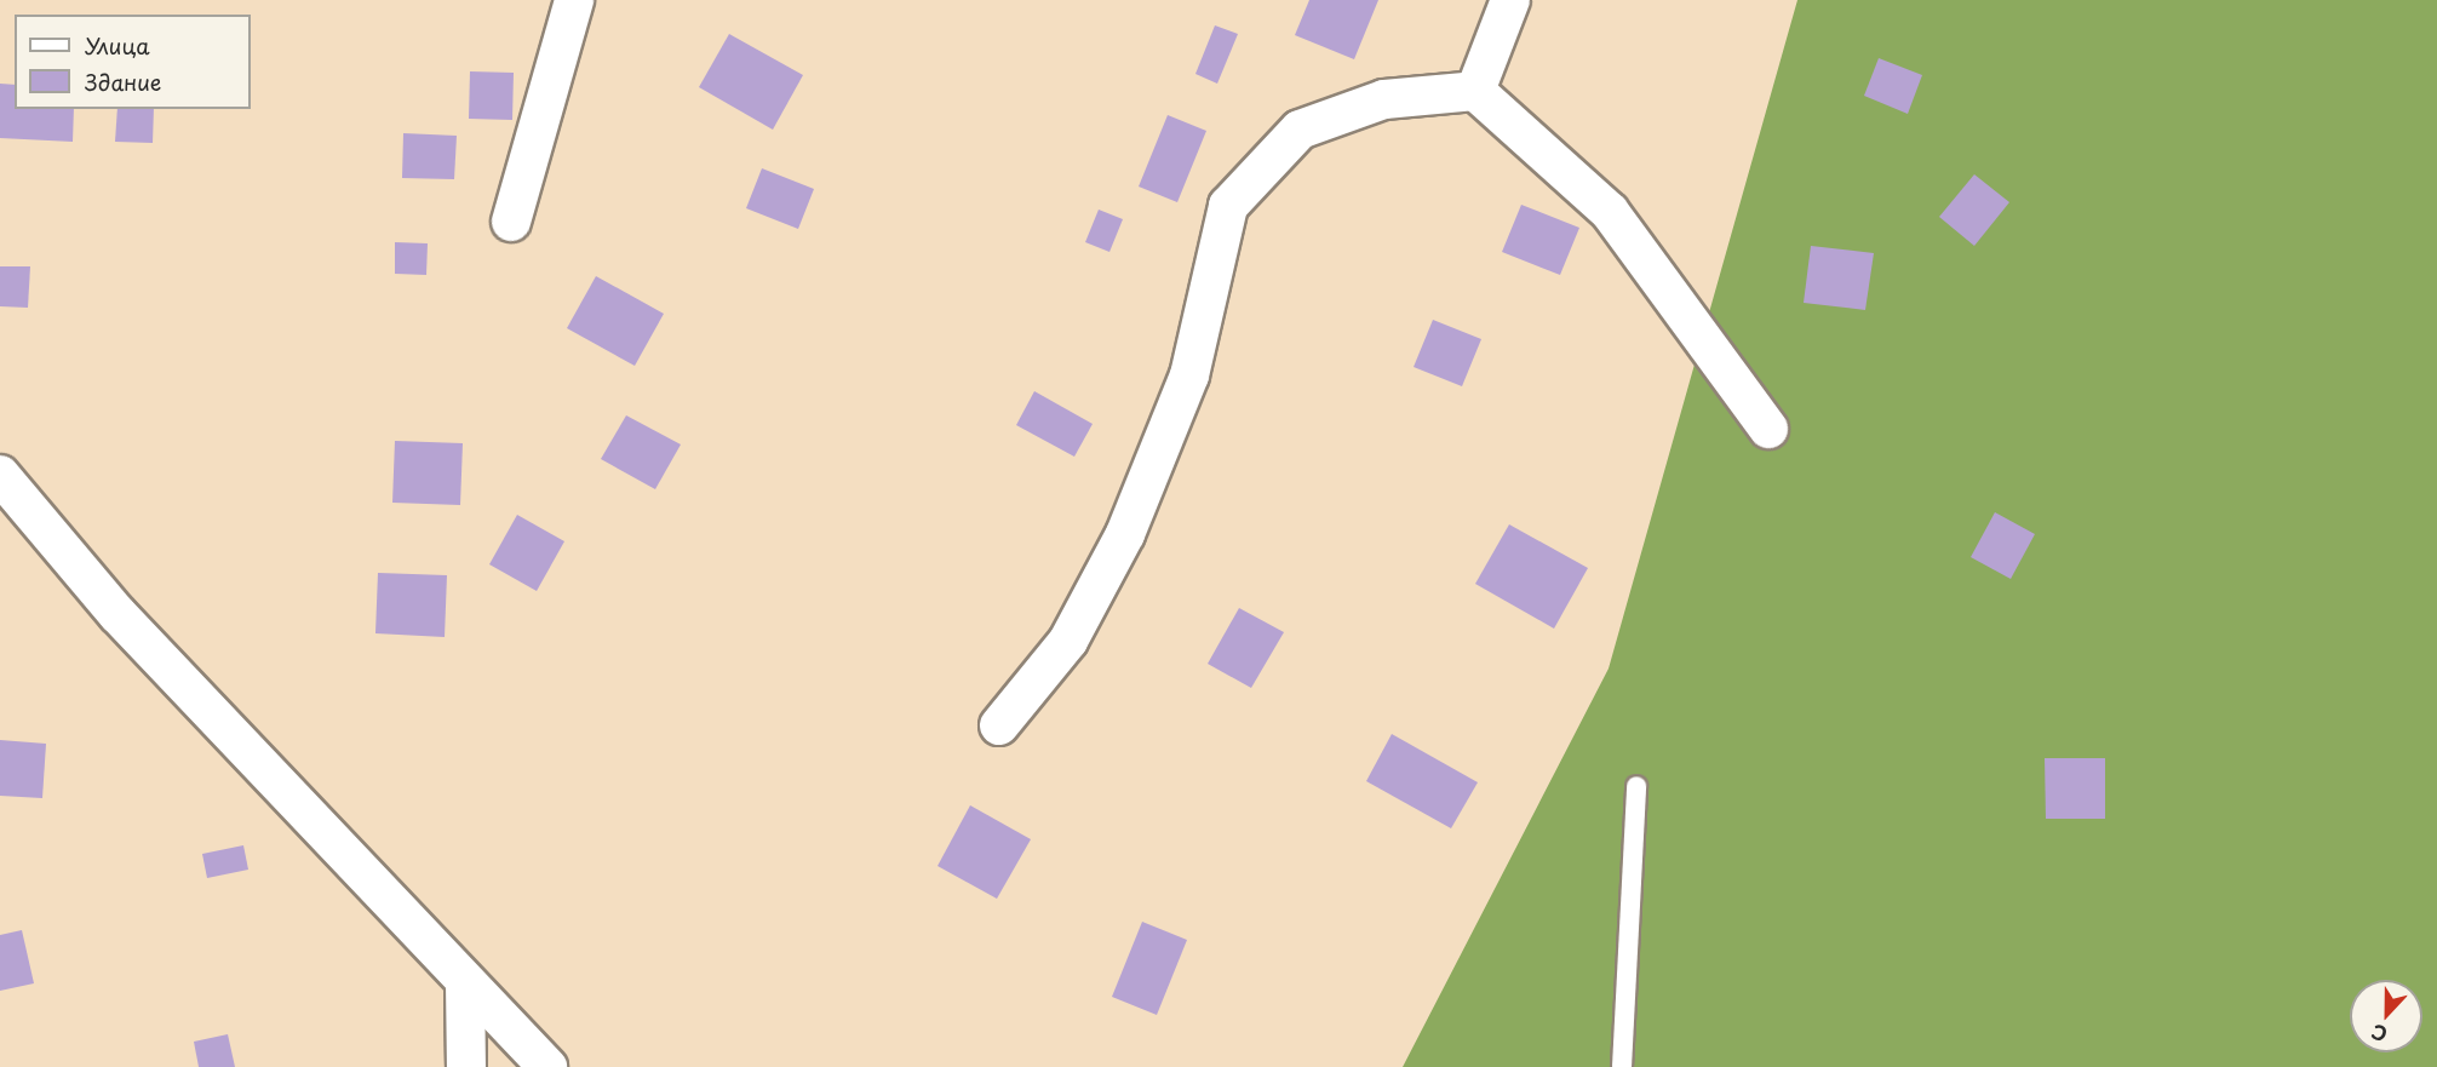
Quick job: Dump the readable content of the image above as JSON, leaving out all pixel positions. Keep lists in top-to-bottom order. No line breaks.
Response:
{"legend":["Улица","Здание"],"north":"bottom"}
